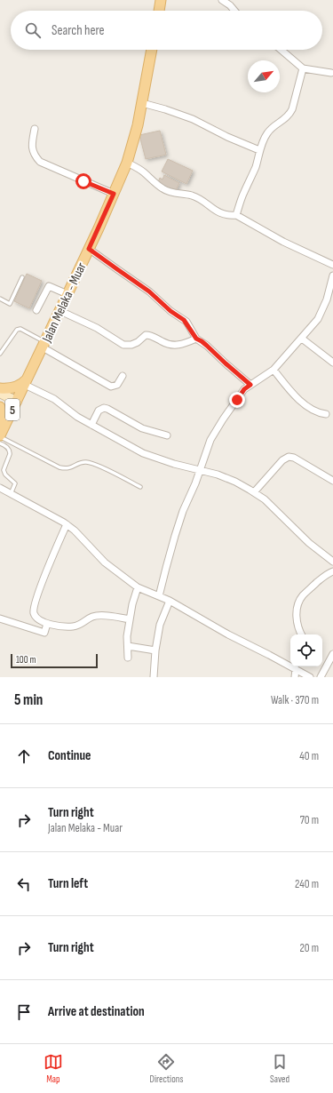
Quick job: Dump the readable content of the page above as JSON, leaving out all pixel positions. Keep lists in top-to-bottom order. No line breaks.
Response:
{"streets":{"main road":["Jalan Melaka - Muar","5"]},"scale_bar":"100 m","north":"top right","page":{"search":"Search here","scale":"100 m","heading":["5 min","Walk · 370 m"],"list":[["Continue","40 m"],["Turn right","Jalan Melaka - Muar","70 m"],["Turn left","240 m"],["Turn right","20 m"],"Arrive at destination"],"nav":["Map","Directions","Saved"]}}
